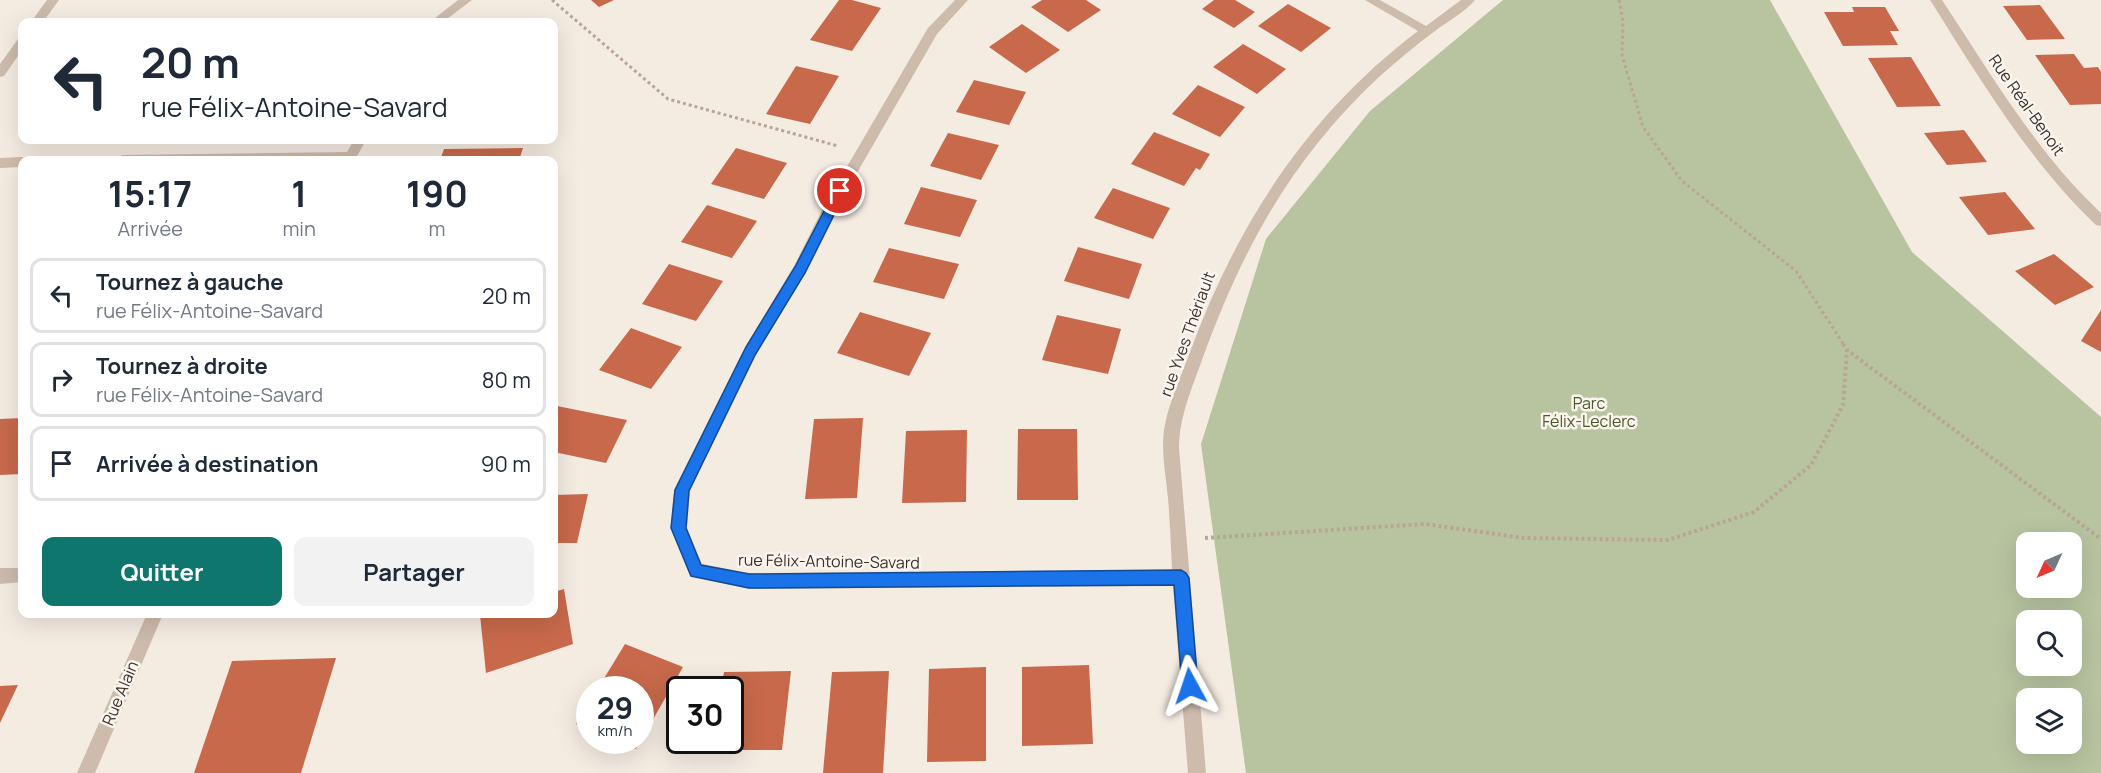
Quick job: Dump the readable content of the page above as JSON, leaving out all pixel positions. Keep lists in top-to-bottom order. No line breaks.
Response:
{"streets":{"street":["Rue Réal-Benoit","rue Yves Thériault","rue Félix-Antoine-Savard","Rue Alain"]},"crossings":[["rue Yves Thériault","rue Félix-Antoine-Savard"]],"parks":["Parc Félix-Leclerc"],"north":"bottom left","page":{"turn":["20 m","rue Félix-Antoine-Savard"],"eta":["15:17","Arrivée","1","min","190","m"],"list":[{"name":"Tournez à gauche","note":"rue Félix-Antoine-Savard","value":"20 m"},{"name":"Tournez à droite","note":"rue Félix-Antoine-Savard","value":"80 m"},{"name":"Arrivée à destination","value":"90 m"}],"buttons":["Quitter","Partager"],"speed":"29 km/h","limit":"30"}}
